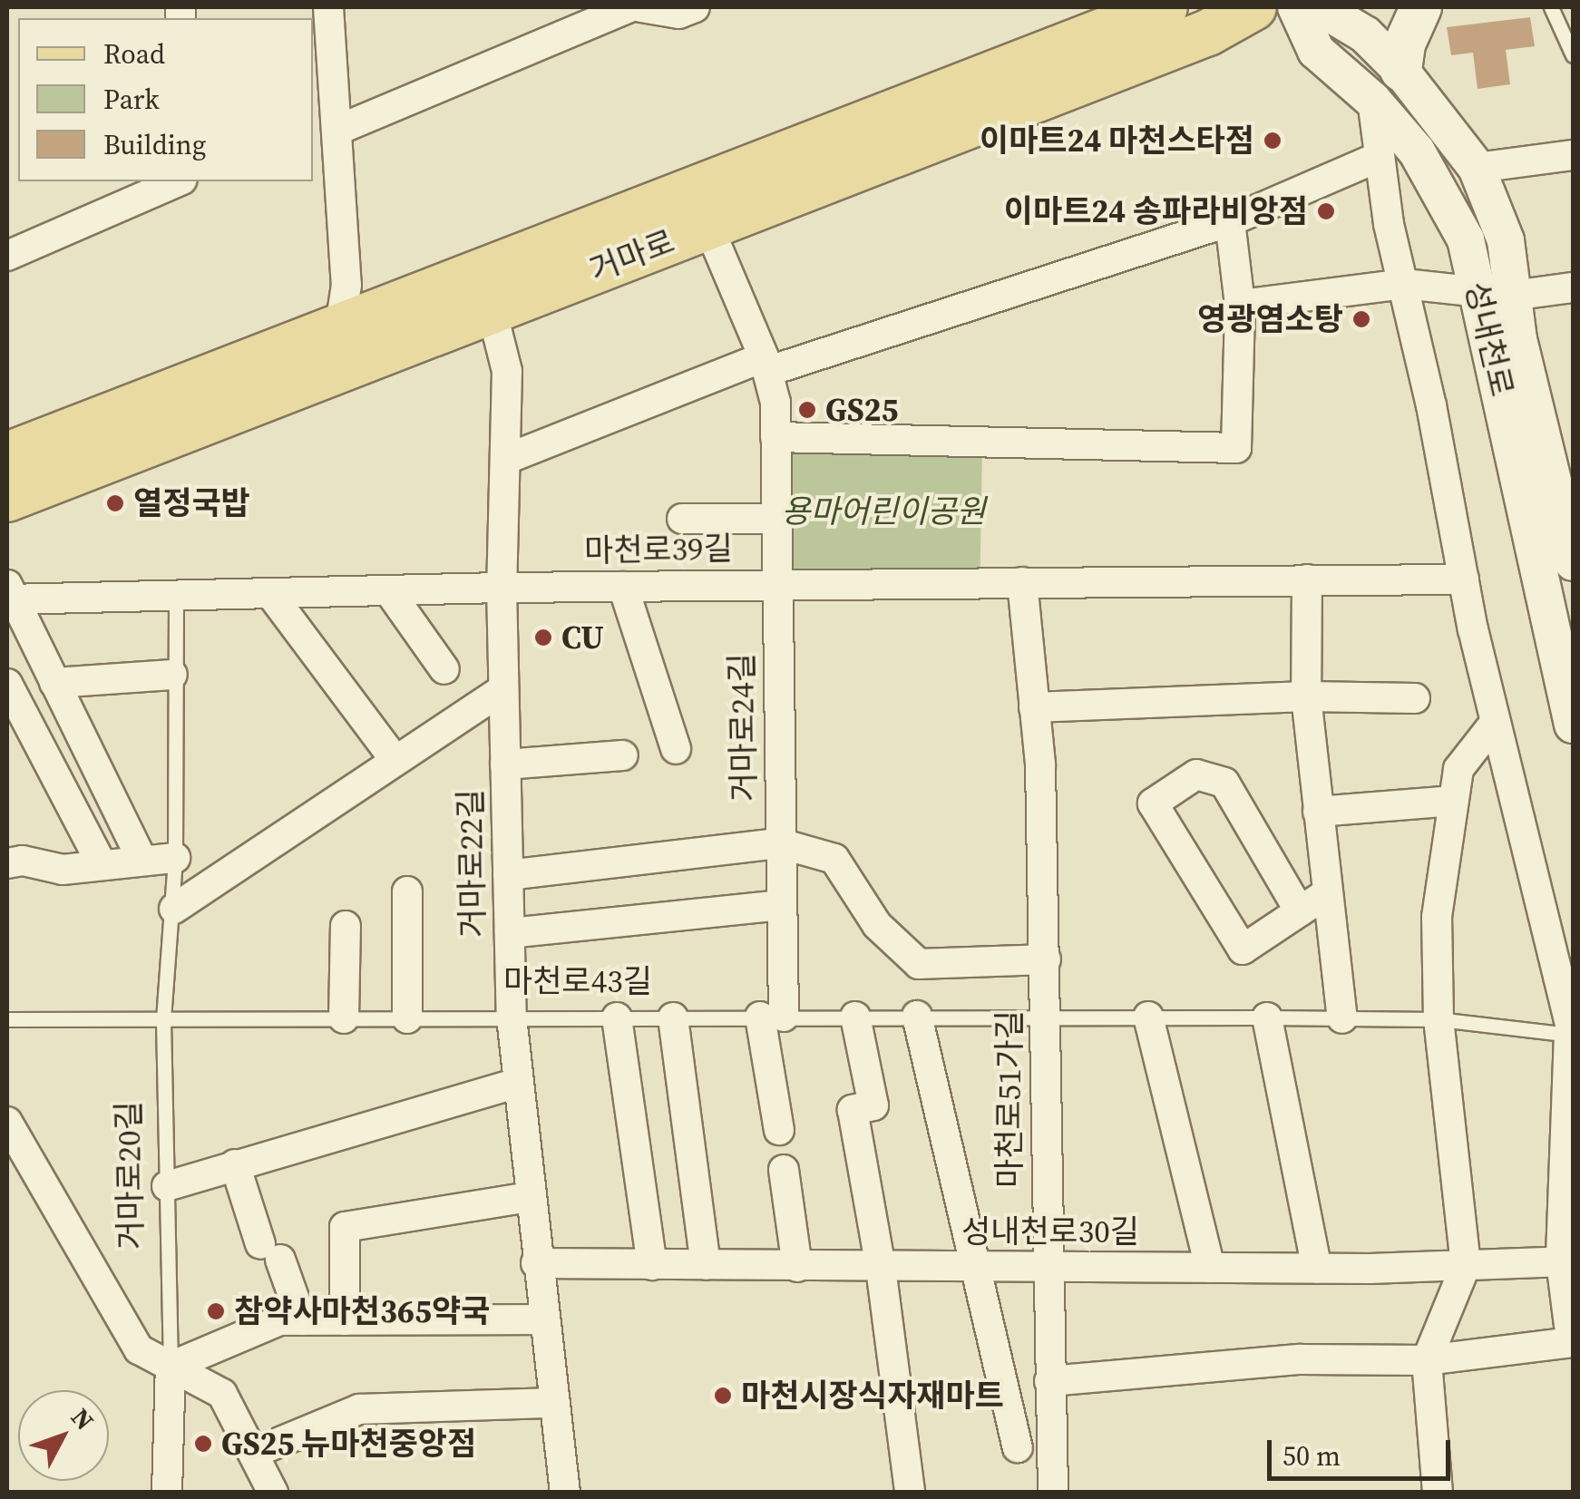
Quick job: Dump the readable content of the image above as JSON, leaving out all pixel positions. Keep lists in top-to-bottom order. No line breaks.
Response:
{"streets":{"main road":["거마로"],"street":["성내천로","마천로39길","거마로24길","거마로22길","마천로51가길","거마로20길","성내천로30길"],"lane":["마천로43길"]},"crossings":[["거마로","거마로24길"],["거마로","거마로22길"],["마천로39길","거마로24길"],["마천로39길","거마로22길"],["마천로39길","마천로51가길"],["마천로39길","거마로20길"],["거마로24길","마천로43길"],["거마로22길","마천로43길"],["거마로22길","성내천로30길"],["마천로43길","마천로51가길"],["마천로43길","거마로20길"],["마천로51가길","성내천로30길"]],"parks":["용마어린이공원"],"places":["이마트24 마천스타점","이마트24 송파라비앙점","영광염소탕","GS25","열정국밥","CU","참약사마천365약국","마천시장식자재마트","GS25 뉴마천중앙점"],"legend":["Road","Park","Building"],"scale_bar":"50 m","north":"top right"}
